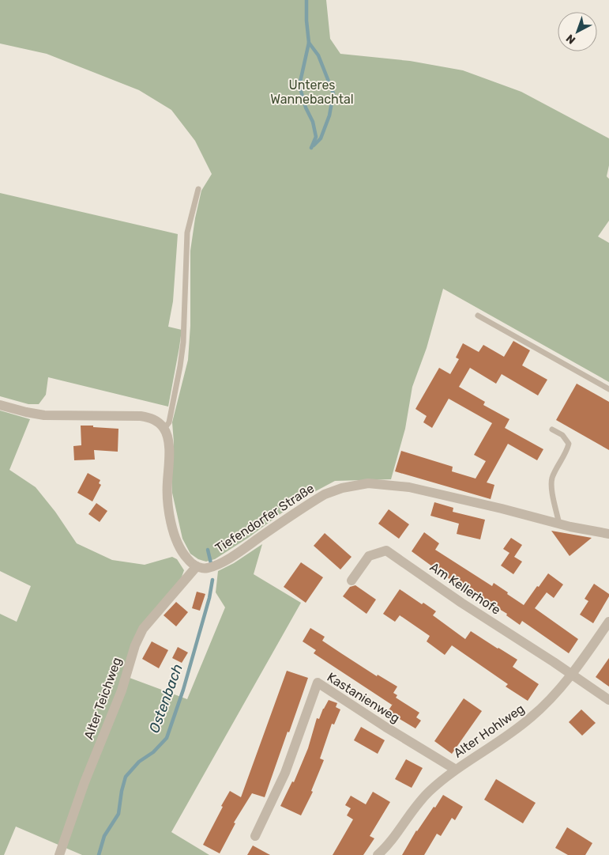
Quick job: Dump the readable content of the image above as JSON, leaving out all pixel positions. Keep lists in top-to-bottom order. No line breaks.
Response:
{"streets":{"street":["Tiefendorfer Straße","Am Kellerhofe","Kastanienweg","Alter Teichweg","Alter Hohlweg"]},"crossings":[["Tiefendorfer Straße","Alter Teichweg"],["Am Kellerhofe","Alter Hohlweg"],["Kastanienweg","Alter Hohlweg"]],"water":["Ostenbach"],"parks":["Unteres Wannebachtal"],"north":"bottom left"}
